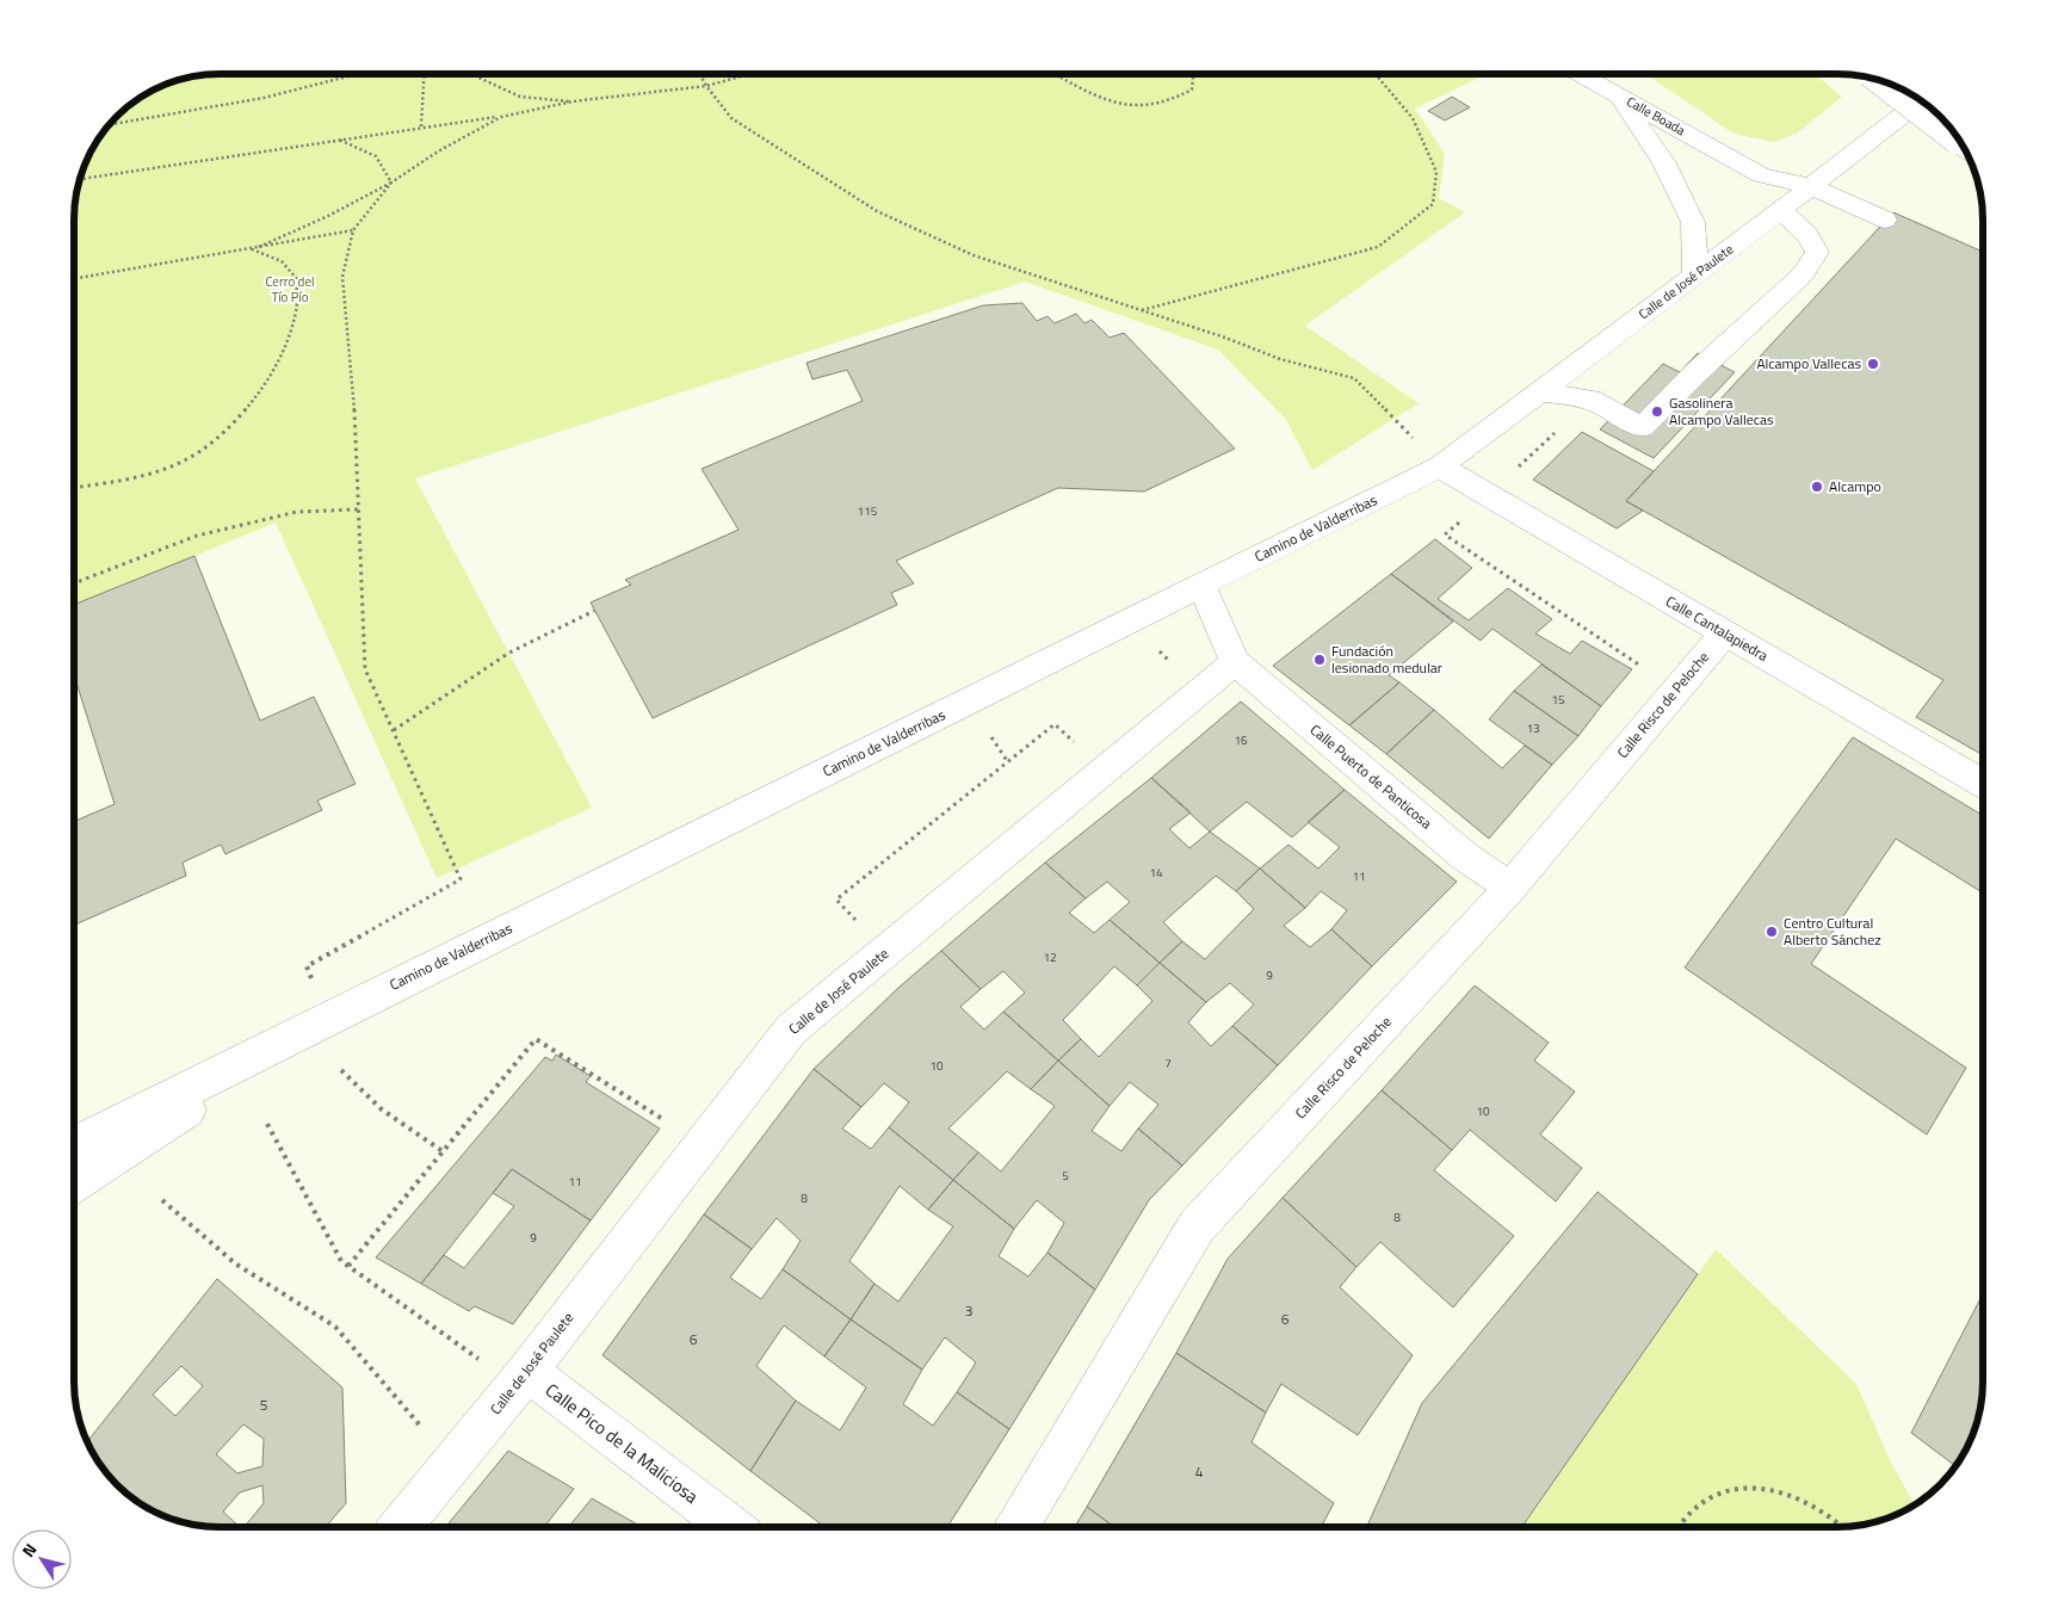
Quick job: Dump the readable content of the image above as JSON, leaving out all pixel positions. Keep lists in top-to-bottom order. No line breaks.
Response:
{"streets":{"street":["Calle Boada","Calle de José Paulete","Camino de Valderribas","Calle Cantalapiedra","Calle Risco de Peloche","Calle Puerto de Panticosa","Calle Pico de la Maliciosa"]},"crossings":[["Calle Boada","Calle de José Paulete"],["Calle de José Paulete","Camino de Valderribas"],["Calle de José Paulete","Calle Cantalapiedra"],["Calle de José Paulete","Calle Puerto de Panticosa"],["Calle de José Paulete","Calle Pico de la Maliciosa"],["Camino de Valderribas","Calle Cantalapiedra"],["Calle Cantalapiedra","Calle Risco de Peloche"],["Calle Risco de Peloche","Calle Puerto de Panticosa"]],"parks":["Cerro del Tío Pío"],"places":["Alcampo Vallecas","Gasolinera Alcampo Vallecas","Alcampo","Fundación lesionado medular","Centro Cultural Alberto Sánchez"],"house_numbers":["115","15","13","16","14","11","12","9","7","10","10","5","11","8","8","9","3","6","6","5","4"],"north":"top left"}
